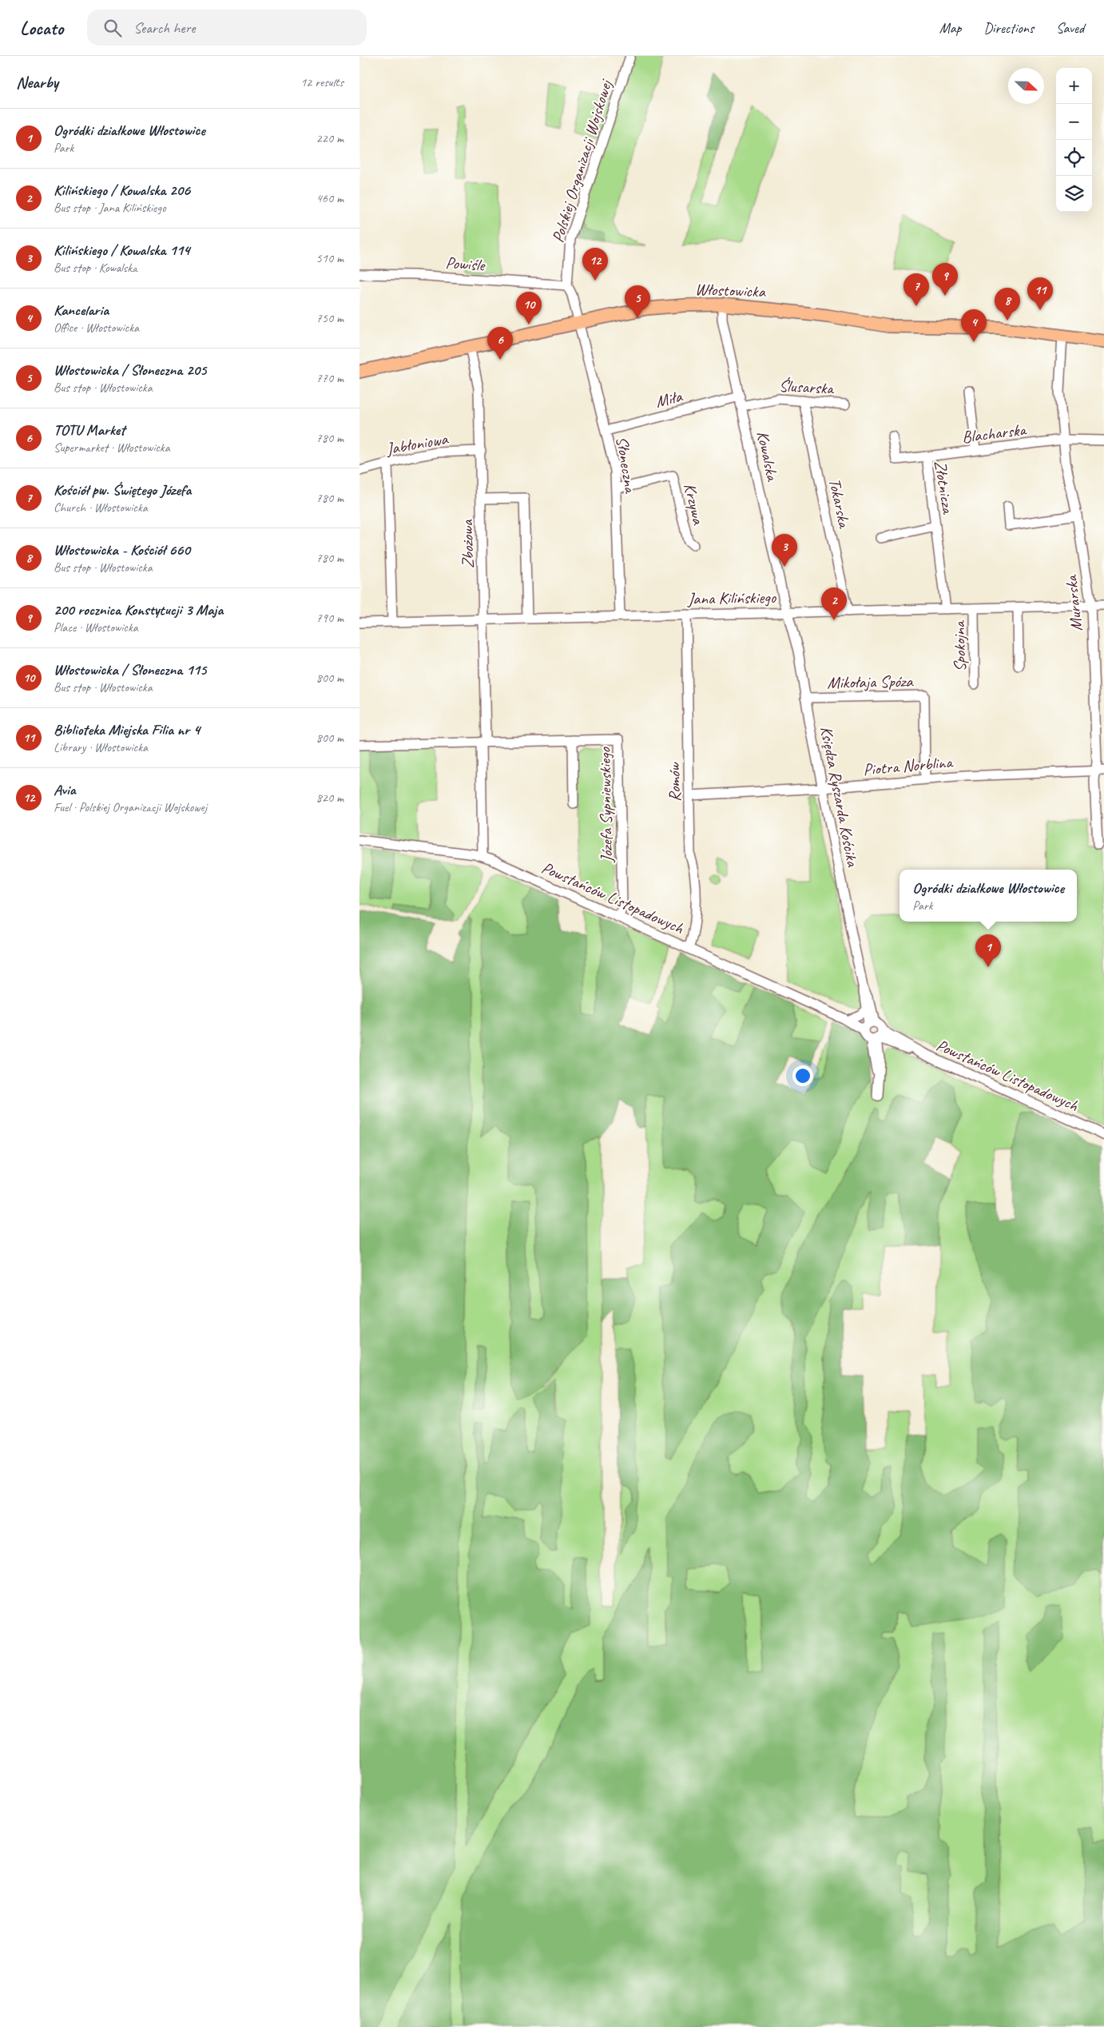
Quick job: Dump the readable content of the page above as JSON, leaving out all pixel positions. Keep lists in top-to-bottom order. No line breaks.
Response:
{"streets":{"main road":["Włostowicka"],"street":["Polskiej Organizacji Wojskowej","Powiśle","Ślusarska","Miła","Blacharska","Jabłoniowa","Kowalska","Słoneczna","Złotnicza","Tokarska","Krzywa","Zbożowa","Jana Kilińskiego","Murarska","Spokojna","Mikołaja Spóza","Piotra Norblina","Romów","Księdza Ryszarda Kościka","Józefa Sypniewskiego","Powstańców Listopadowych"]},"crossings":[["Polskiej Organizacji Wojskowej","Powiśle"],["Polskiej Organizacji Wojskowej","Włostowicka"],["Polskiej Organizacji Wojskowej","Słoneczna"],["Włostowicka","Kowalska"],["Włostowicka","Słoneczna"],["Włostowicka","Zbożowa"],["Włostowicka","Murarska"],["Ślusarska","Kowalska"],["Ślusarska","Tokarska"],["Miła","Kowalska"],["Miła","Słoneczna"],["Blacharska","Złotnicza"],["Blacharska","Murarska"],["Jabłoniowa","Zbożowa"],["Kowalska","Jana Kilińskiego"],["Kowalska","Księdza Ryszarda Kościka"],["Słoneczna","Krzywa"],["Słoneczna","Jana Kilińskiego"],["Złotnicza","Jana Kilińskiego"],["Tokarska","Jana Kilińskiego"],["Zbożowa","Jana Kilińskiego"],["Zbożowa","Józefa Sypniewskiego"],["Zbożowa","Powstańców Listopadowych"],["Jana Kilińskiego","Murarska"],["Jana Kilińskiego","Spokojna"],["Jana Kilińskiego","Romów"],["Jana Kilińskiego","Księdza Ryszarda Kościka"],["Murarska","Piotra Norblina"],["Mikołaja Spóza","Piotra Norblina"],["Mikołaja Spóza","Księdza Ryszarda Kościka"],["Piotra Norblina","Romów"],["Piotra Norblina","Księdza Ryszarda Kościka"],["Romów","Powstańców Listopadowych"],["Księdza Ryszarda Kościka","Powstańców Listopadowych"],["Józefa Sypniewskiego","Powstańców Listopadowych"]],"north":"right","page":{"header":"Locato","search":"Search here","nav":["Map","Directions","Saved"],"heading":["Nearby","12 results"],"map_buttons":["+","−"],"list":[{"mark":"1","name":"Ogródki działkowe Włostowice","note":"Park","value":"220 m"},{"mark":"2","name":"Kilińskiego / Kowalska 206","note":"Bus stop · Jana Kilińskiego","value":"460 m"},{"mark":"3","name":"Kilińskiego / Kowalska 114","note":"Bus stop · Kowalska","value":"510 m"},{"mark":"4","name":"Kancelaria","note":"Office · Włostowicka","value":"750 m"},{"mark":"5","name":"Włostowicka / Słoneczna 205","note":"Bus stop · Włostowicka","value":"770 m"},{"mark":"6","name":"TOTU Market","note":"Supermarket · Włostowicka","value":"780 m"},{"mark":"7","name":"Kościół pw. Świętego Józefa","note":"Church · Włostowicka","value":"780 m"},{"mark":"8","name":"Włostowicka - Kościół 660","note":"Bus stop · Włostowicka","value":"780 m"},{"mark":"9","name":"200 rocznica Konstytucji 3 Maja","note":"Place · Włostowicka","value":"790 m"},{"mark":"10","name":"Włostowicka / Słoneczna 115","note":"Bus stop · Włostowicka","value":"800 m"},{"mark":"11","name":"Biblioteka Miejska Filia nr 4","note":"Library · Włostowicka","value":"800 m"},{"mark":"12","name":"Avia","note":"Fuel · Polskiej Organizacji Wojskowej","value":"820 m"}],"pins":["12","9","7","11","5","8","10","4","6","3","2","1"],"popup":["Ogródki działkowe Włostowice","Park"]}}
